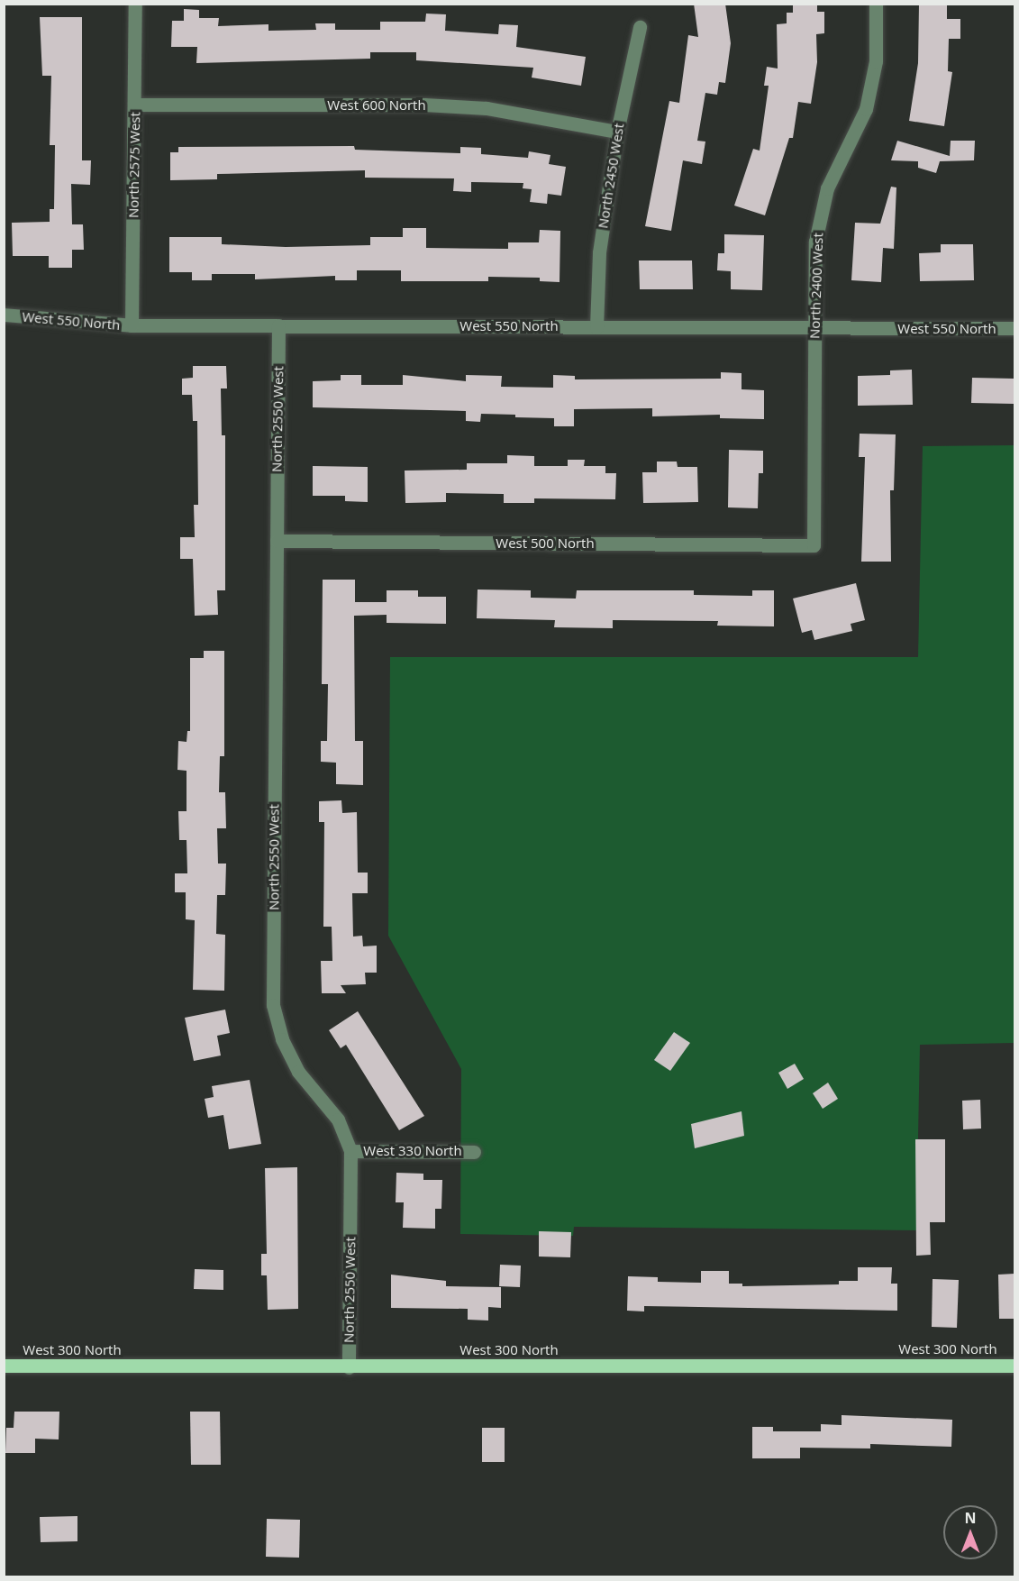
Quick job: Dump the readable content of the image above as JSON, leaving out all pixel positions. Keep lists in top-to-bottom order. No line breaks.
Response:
{"streets":{"main road":["West 300 North"],"street":["West 600 North","North 2575 West","North 2450 West","North 2400 West","West 550 North","North 2550 West","West 500 North","West 330 North"]},"crossings":[["West 600 North","North 2575 West"],["West 600 North","North 2450 West"],["North 2575 West","West 550 North"],["North 2450 West","West 550 North"],["North 2400 West","West 550 North"],["North 2400 West","West 500 North"],["West 550 North","North 2550 West"],["North 2550 West","West 500 North"],["North 2550 West","West 330 North"],["North 2550 West","West 300 North"]],"north":"top"}
